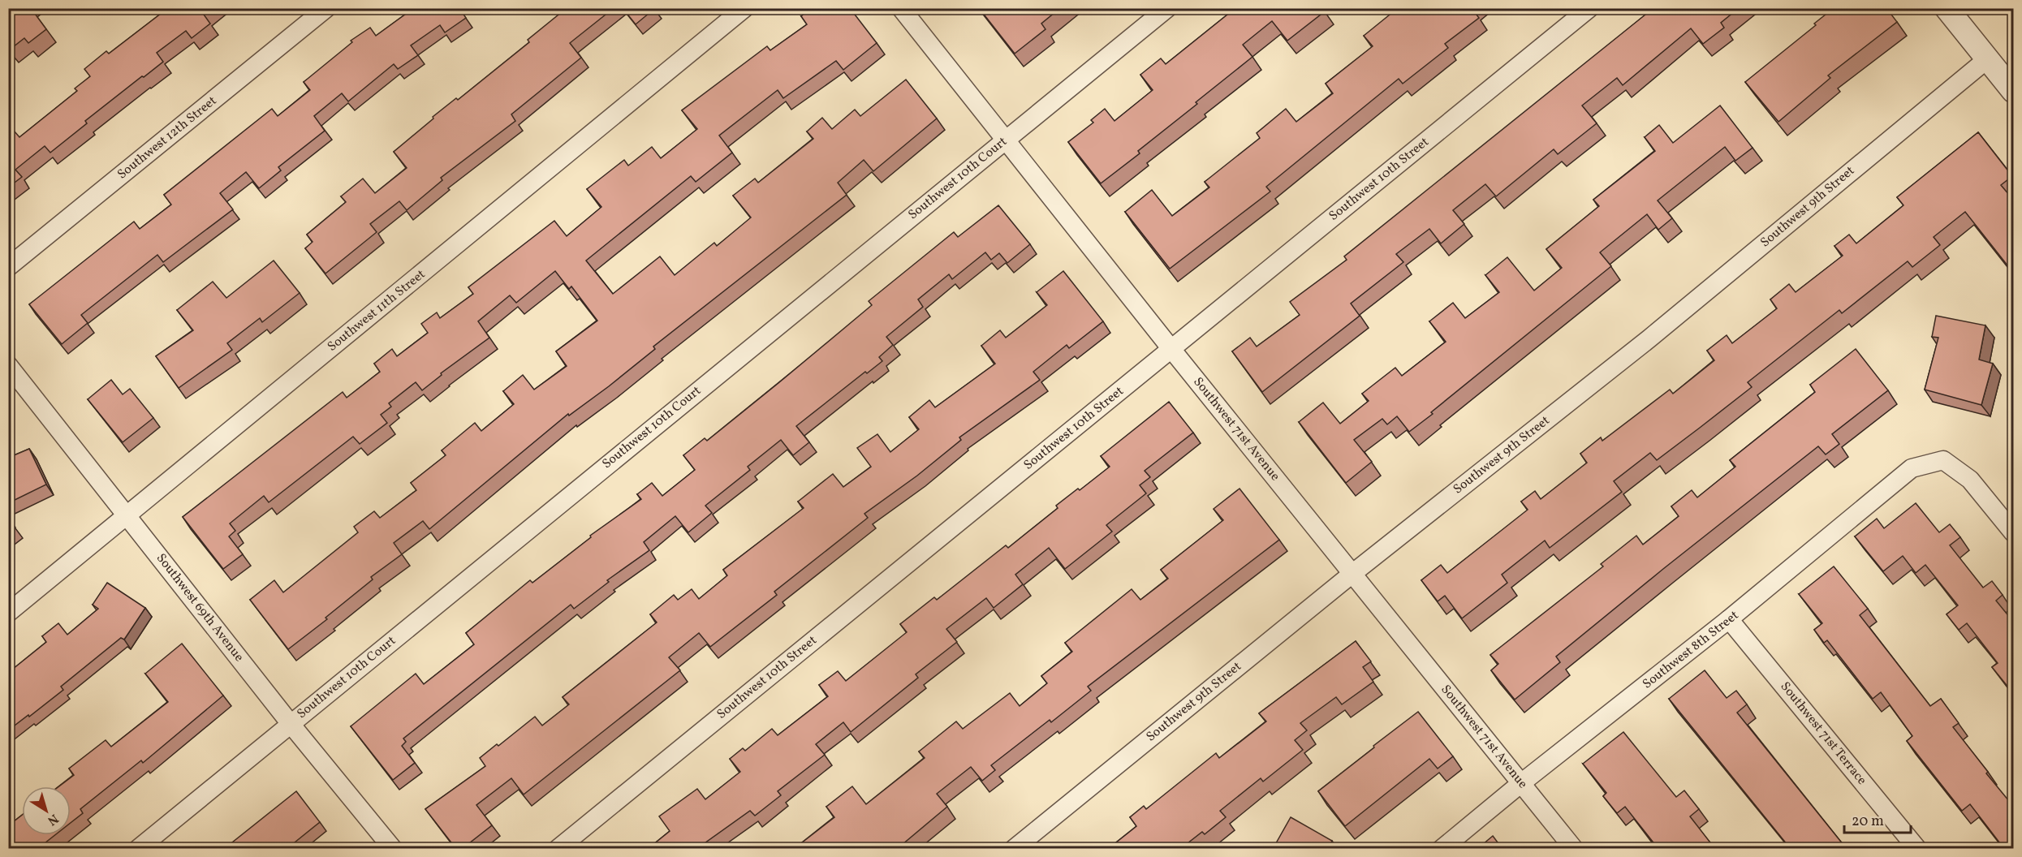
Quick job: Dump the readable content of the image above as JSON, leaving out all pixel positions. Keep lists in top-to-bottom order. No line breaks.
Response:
{"streets":{"street":["Southwest 12th Street","Southwest 10th Court","Southwest 10th Street","Southwest 9th Street","Southwest 11th Street","Southwest 71st Avenue","Southwest 69th Avenue","Southwest 8th Street","Southwest 71st Terrace"]},"crossings":[["Southwest 10th Court","Southwest 71st Avenue"],["Southwest 10th Court","Southwest 69th Avenue"],["Southwest 10th Street","Southwest 71st Avenue"],["Southwest 9th Street","Southwest 71st Avenue"],["Southwest 11th Street","Southwest 69th Avenue"],["Southwest 71st Avenue","Southwest 8th Street"],["Southwest 8th Street","Southwest 71st Terrace"]],"scale_bar":"20 m","north":"bottom right"}
